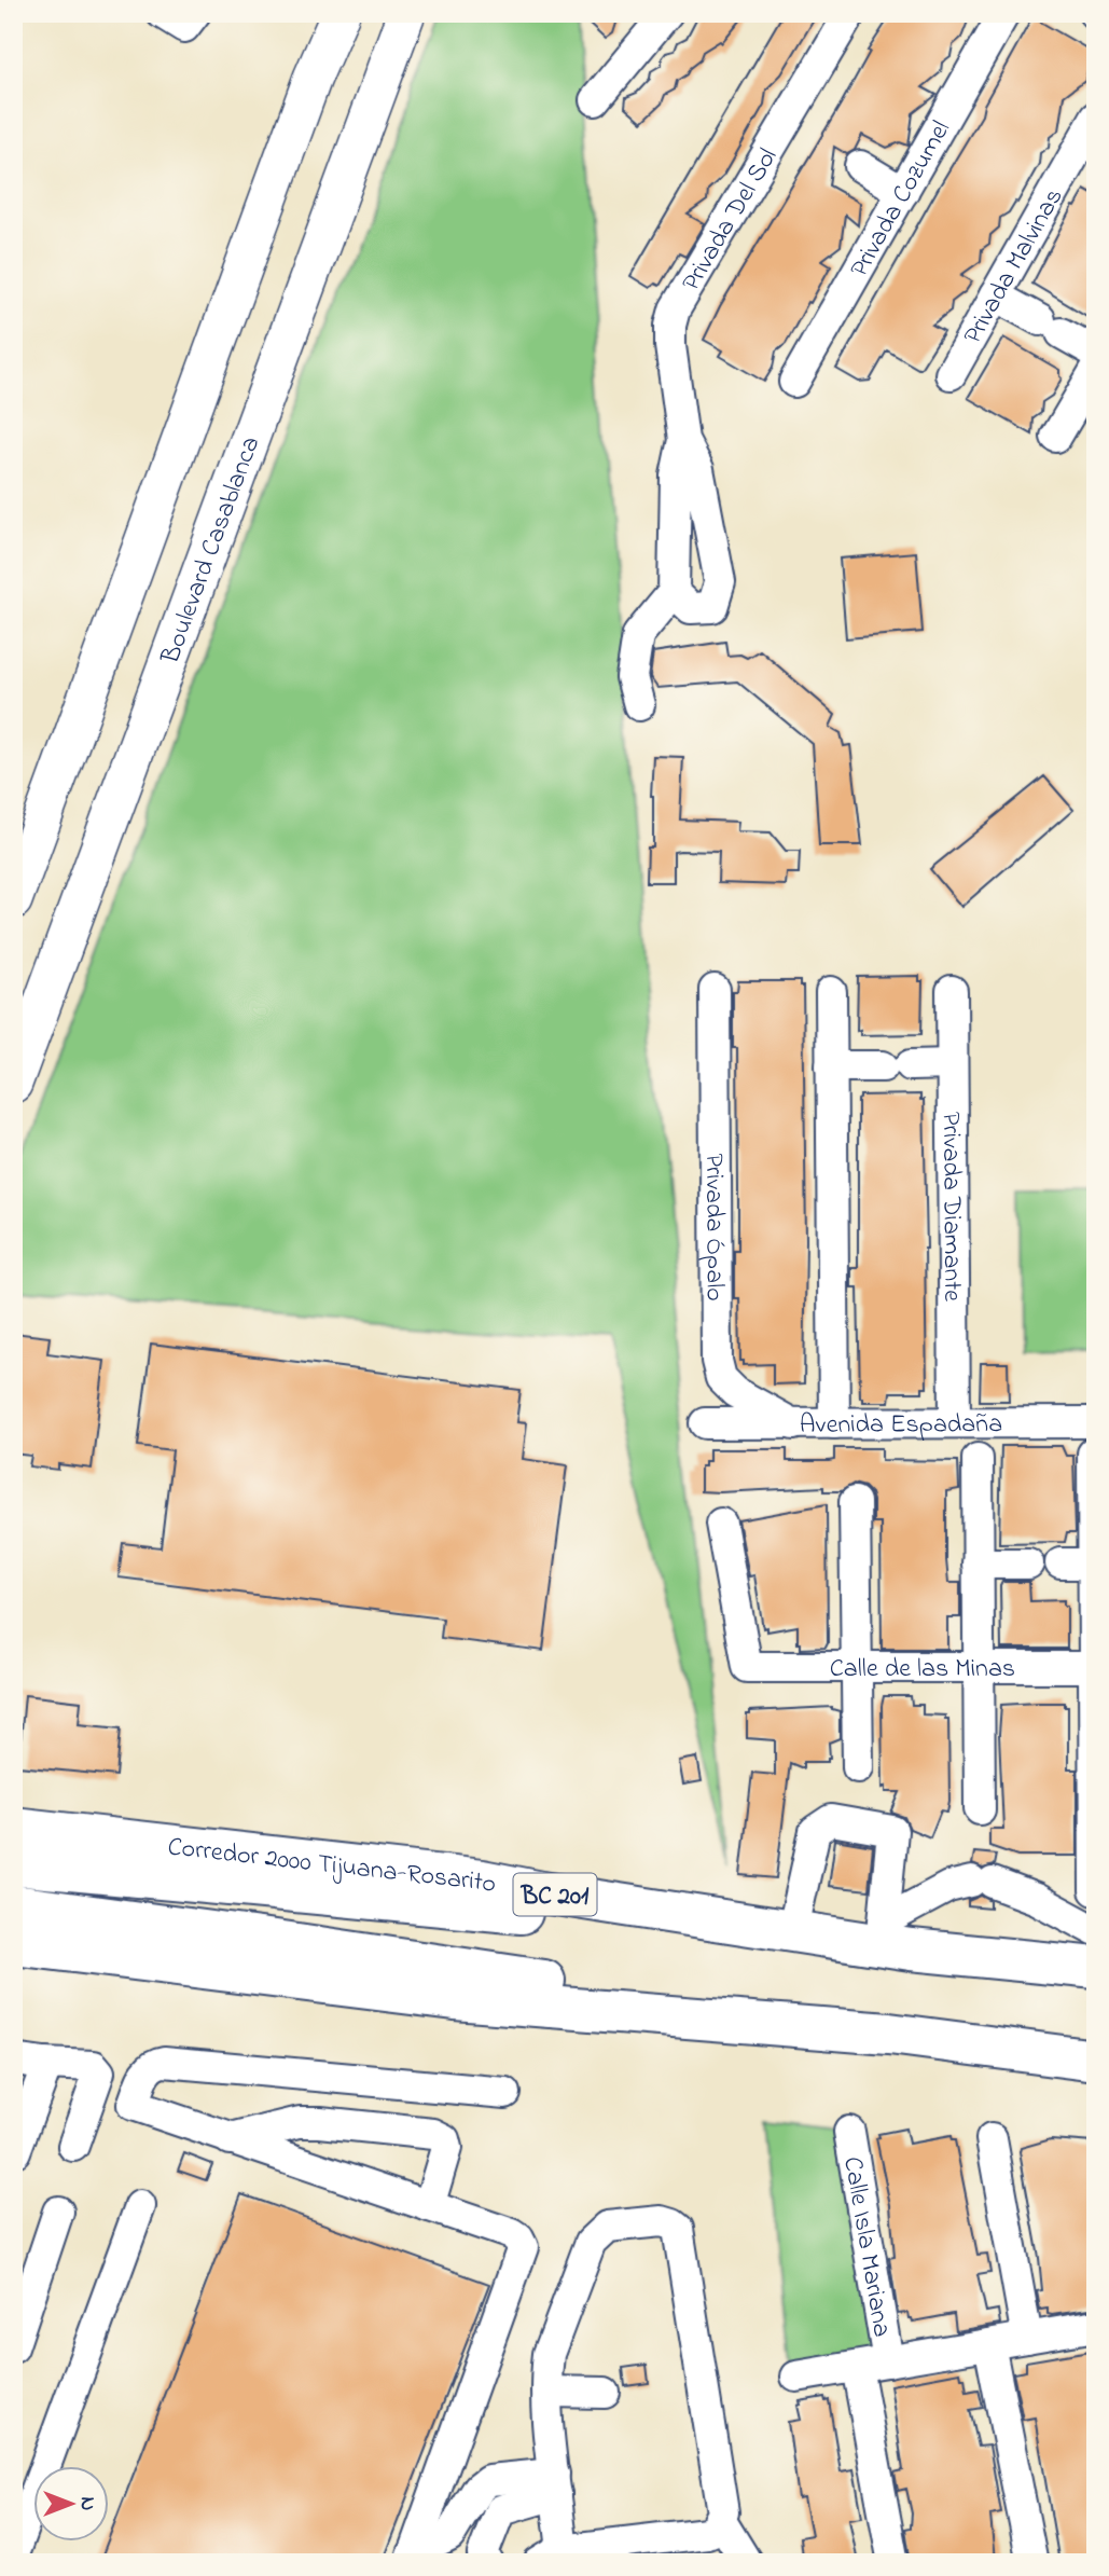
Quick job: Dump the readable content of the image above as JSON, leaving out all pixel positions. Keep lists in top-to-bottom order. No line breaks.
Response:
{"streets":{"highway":["Corredor 2000 Tijuana-Rosarito","BC 201"],"main road":["Boulevard Casablanca"],"street":["Privada Cozumel","Privada Del Sol","Privada Malvinas","Privada Diamante","Privada Ópalo","Avenida Espadaña","Calle de las Minas","Calle Isla Mariana"]},"crossings":[["Privada Diamante","Avenida Espadaña"],["Privada Ópalo","Avenida Espadaña"]],"north":"right"}
